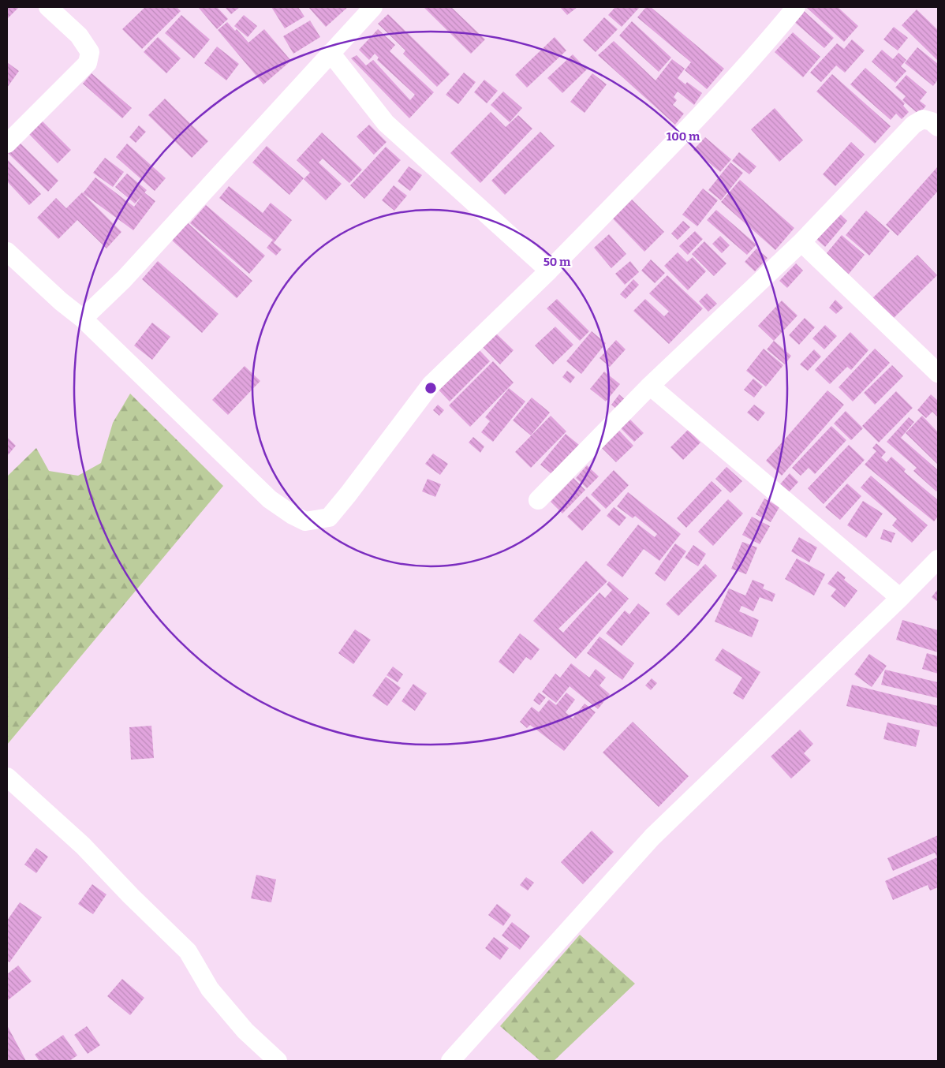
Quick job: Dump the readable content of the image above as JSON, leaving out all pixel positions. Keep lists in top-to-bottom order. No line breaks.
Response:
{"rings":["100 m","50 m"]}
